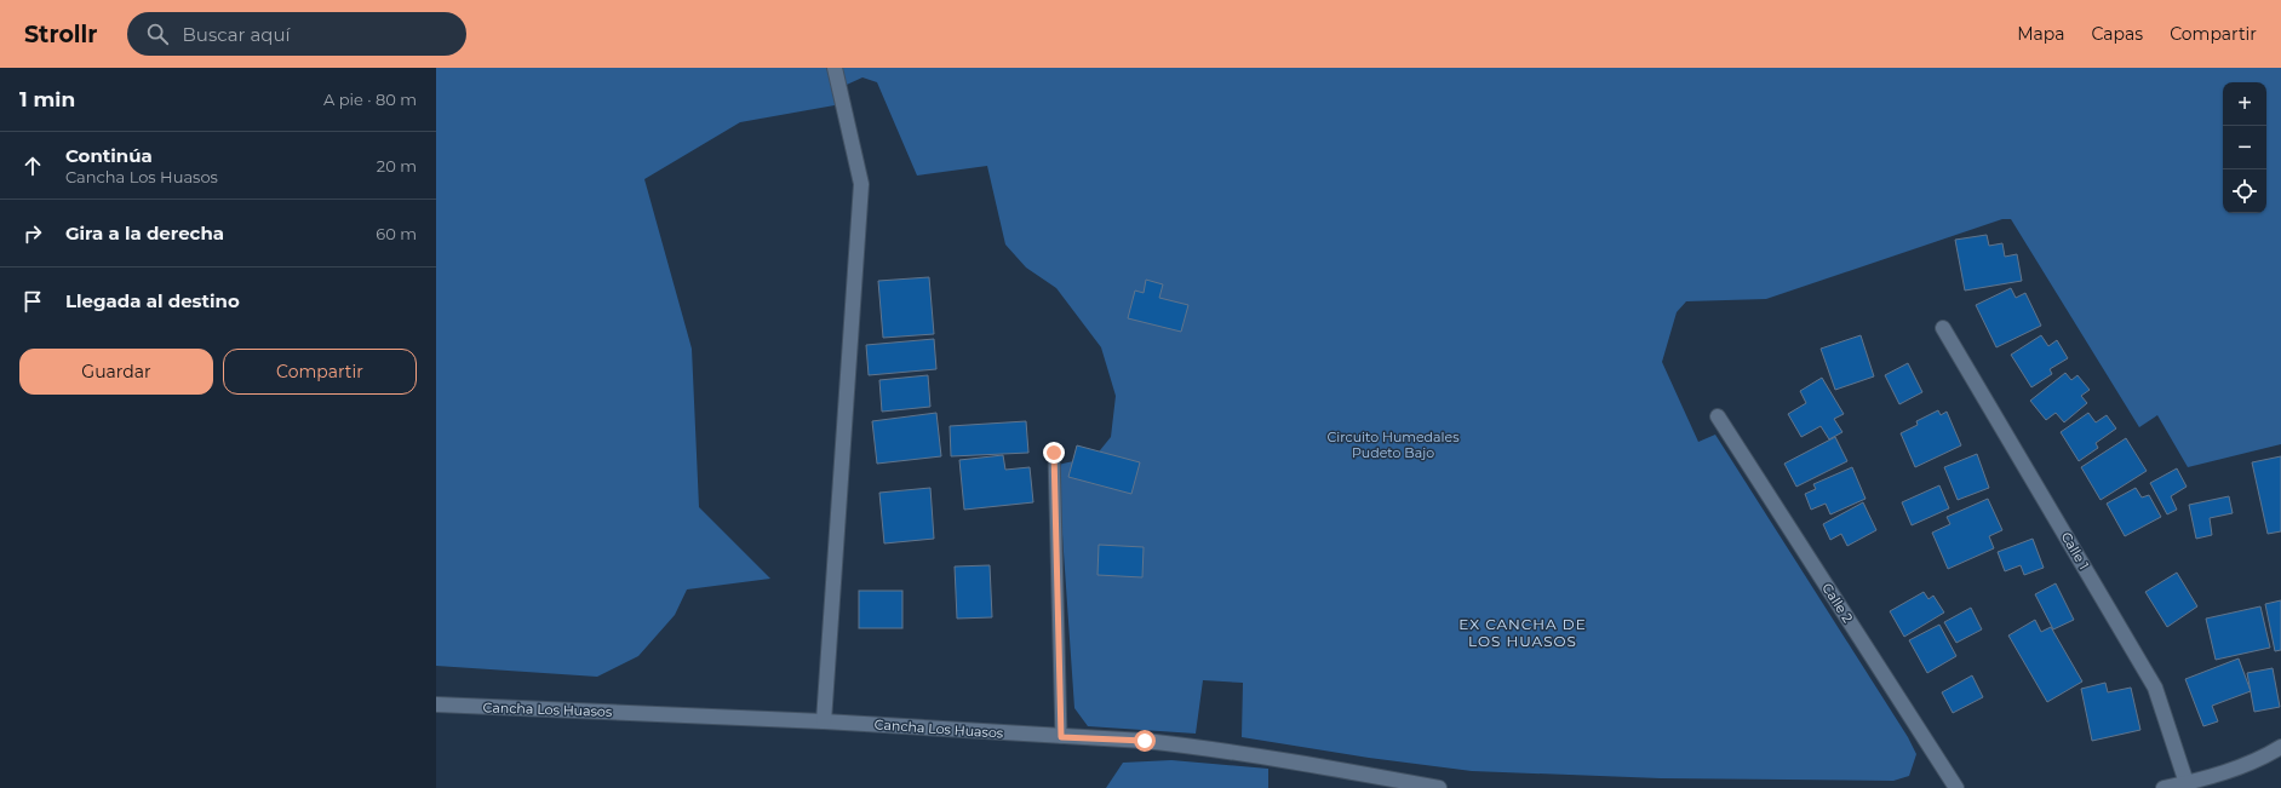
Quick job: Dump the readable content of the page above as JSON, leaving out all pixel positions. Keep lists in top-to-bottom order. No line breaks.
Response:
{"streets":{"street":["Calle 1","Calle 2","Cancha Los Huasos"]},"districts":["EX CANCHA DE LOS HUASOS"],"parks":["Circuito Humedales Pudeto Bajo"],"page":{"header":"Strollr","search":"Buscar aquí","nav":["Mapa","Capas","Compartir"],"heading":["1 min","A pie · 80 m"],"map_buttons":["+","−"],"list":[["Continúa","Cancha Los Huasos","20 m"],["Gira a la derecha","60 m"],"Llegada al destino"],"buttons":["Guardar","Compartir"]}}
